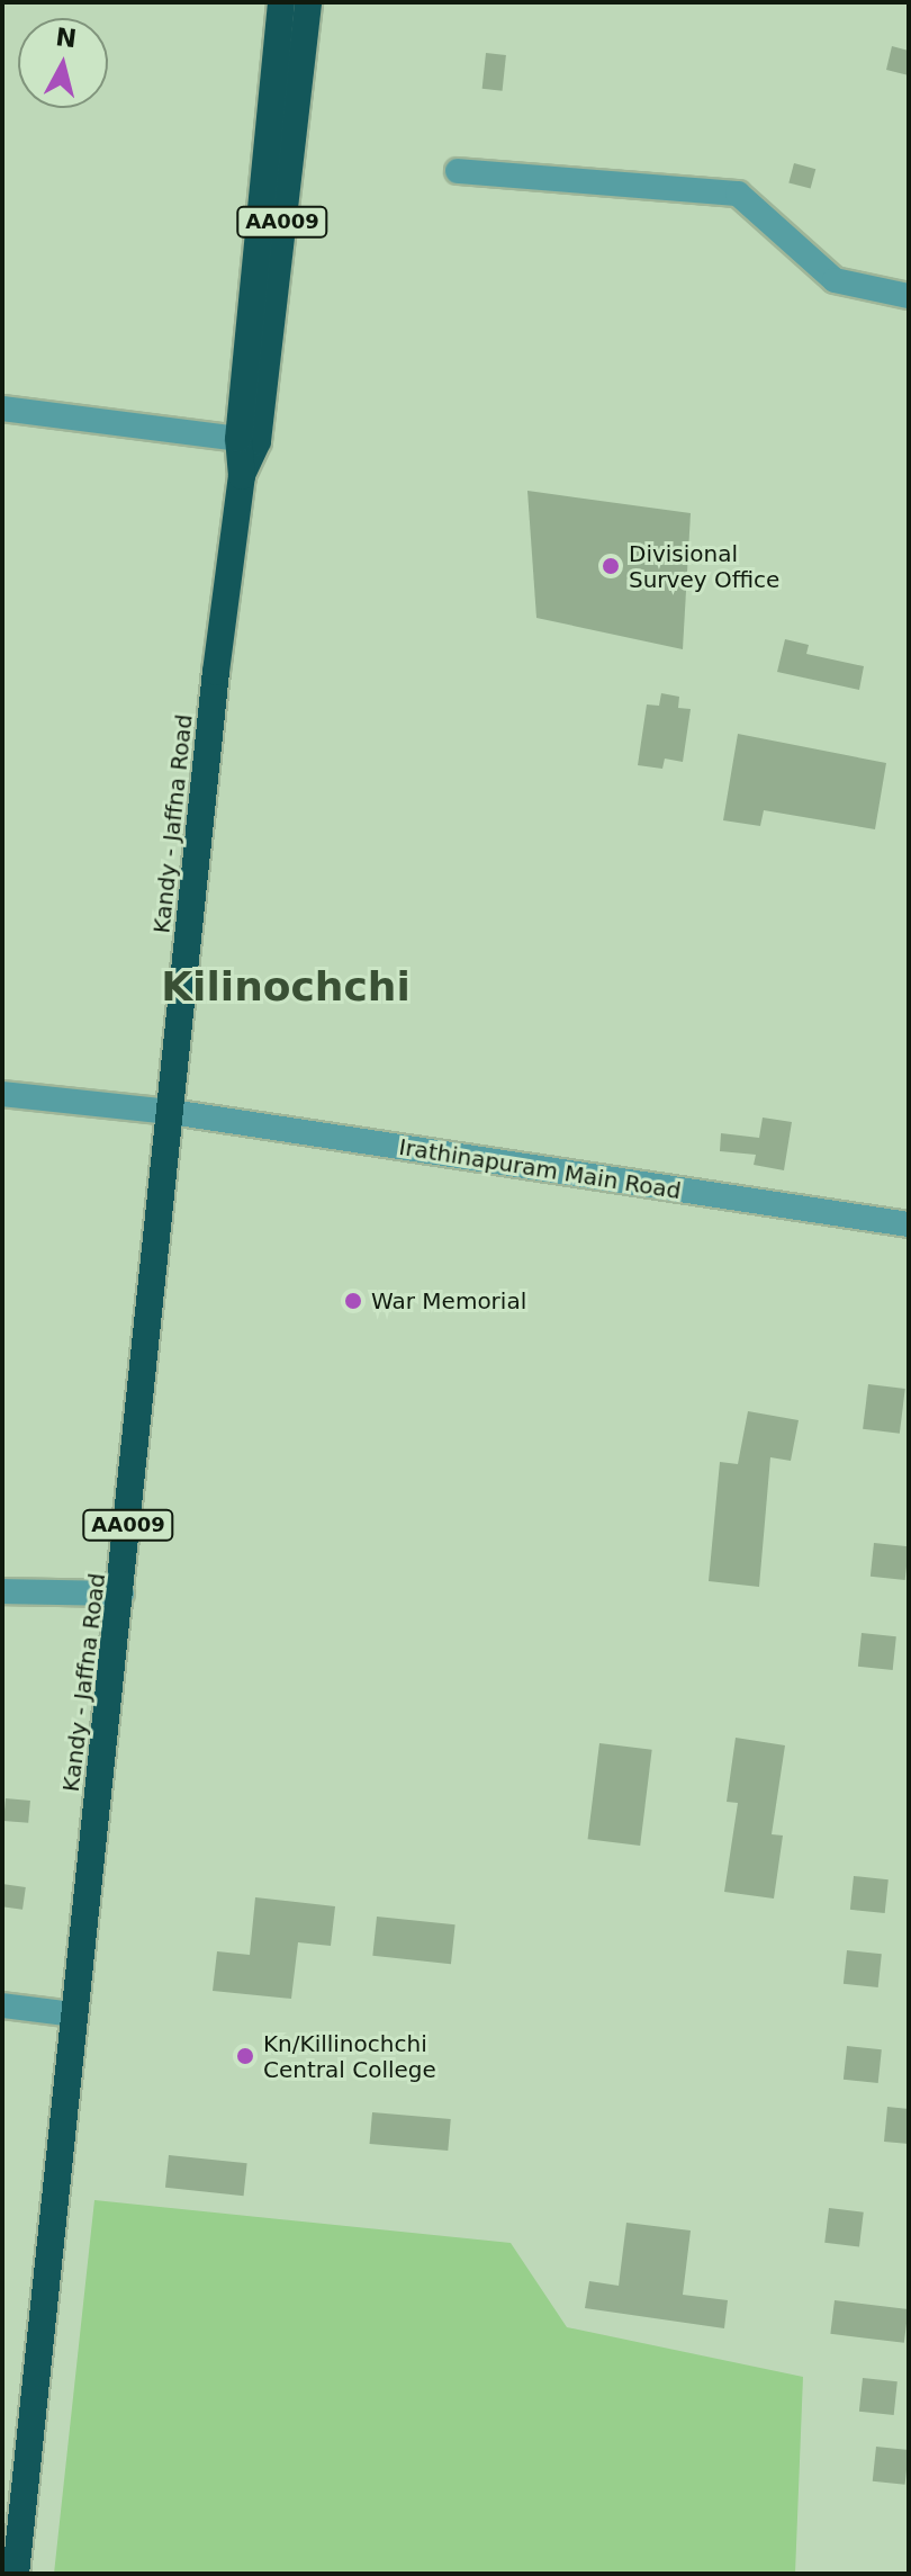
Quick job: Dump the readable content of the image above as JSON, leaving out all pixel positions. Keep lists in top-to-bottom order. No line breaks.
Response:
{"streets":{"highway":["AA009","Kandy - Jaffna Road"],"street":["Irathinapuram Main Road"]},"crossings":[["Kandy - Jaffna Road","Irathinapuram Main Road"]],"districts":["Kilinochchi"],"places":["Divisional Survey Office","War Memorial","Kn/Killinochchi Central College"],"north":"top"}
